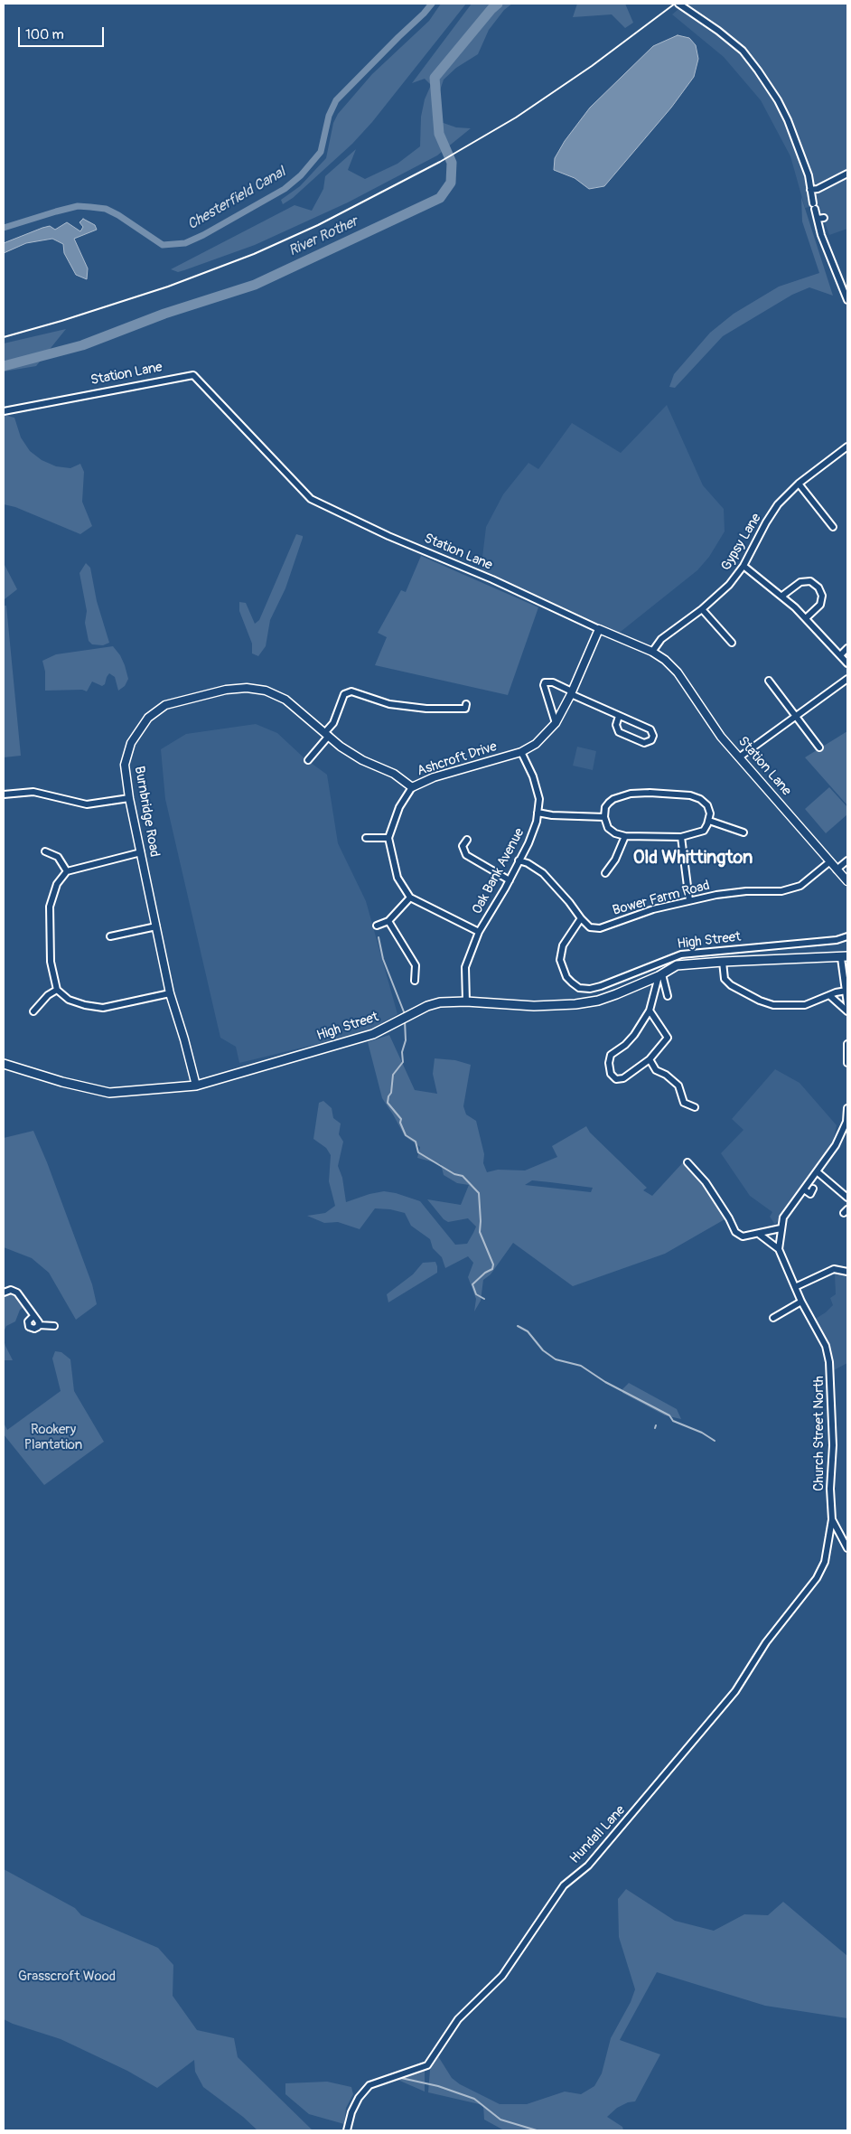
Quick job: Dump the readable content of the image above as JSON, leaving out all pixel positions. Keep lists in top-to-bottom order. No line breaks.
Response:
{"streets":{"main road":["High Street"],"street":["Station Lane","Gypsy Lane","Ashcroft Drive","Burnbridge Road","Oak Bank Avenue","Bower Farm Road","Church Street North","Hundall Lane"]},"crossings":[["Station Lane","Gypsy Lane"],["Station Lane","Ashcroft Drive"],["Station Lane","Bower Farm Road"],["Ashcroft Drive","Burnbridge Road"],["Ashcroft Drive","Oak Bank Avenue"],["Burnbridge Road","High Street"],["Oak Bank Avenue","Bower Farm Road"],["Oak Bank Avenue","High Street"],["Bower Farm Road","High Street"],["Church Street North","Hundall Lane"]],"districts":["Old Whittington"],"water":["Chesterfield Canal","River Rother"],"parks":["Rookery Plantation","Grasscroft Wood"],"scale_bar":"100 m"}
